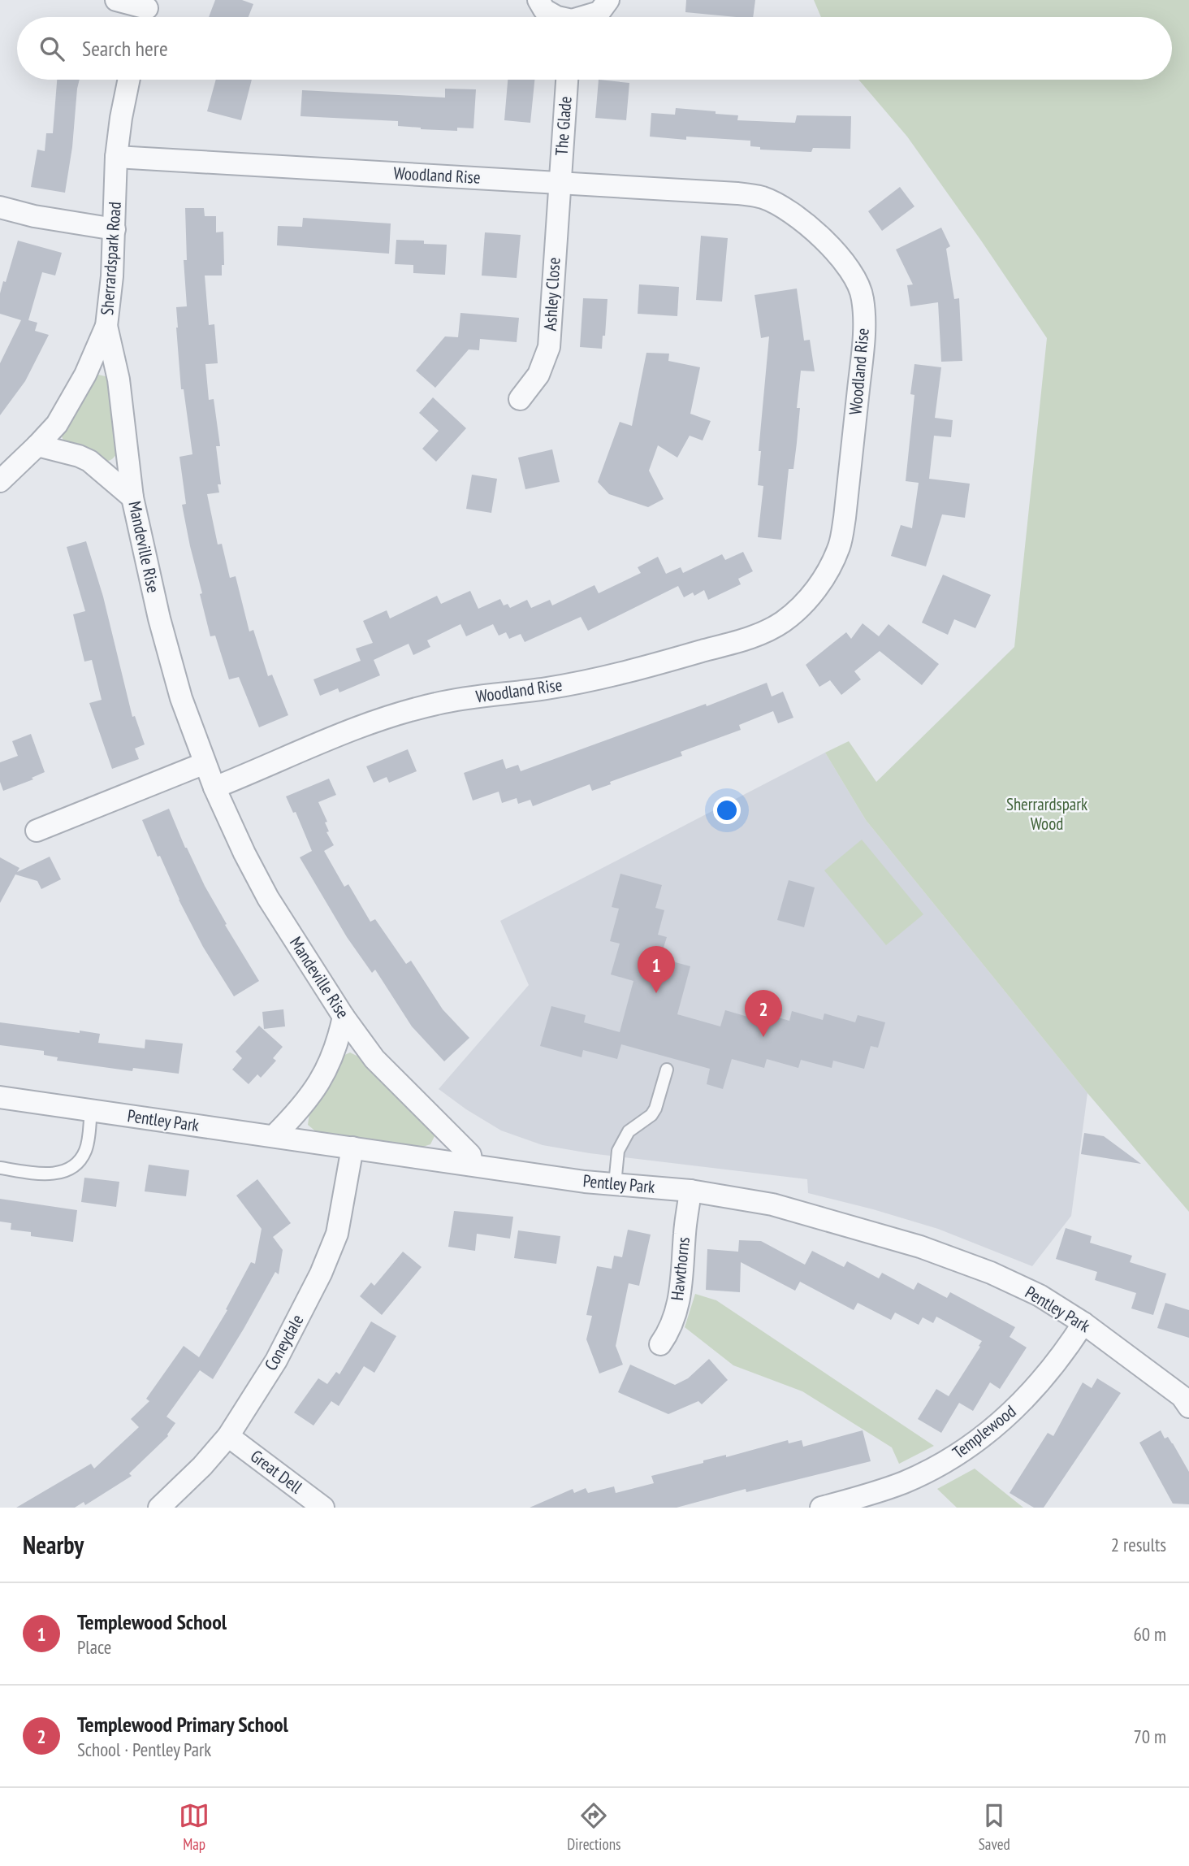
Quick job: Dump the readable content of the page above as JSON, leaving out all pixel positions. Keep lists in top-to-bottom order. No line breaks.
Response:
{"streets":{"street":["The Glade","Woodland Rise","Sherrardspark Road","Ashley Close","Mandeville Rise","Pentley Park","Hawthorns","Coneydale","Templewood","Great Dell"]},"crossings":[["The Glade","Woodland Rise"],["The Glade","Ashley Close"],["Woodland Rise","Sherrardspark Road"],["Woodland Rise","Ashley Close"],["Woodland Rise","Mandeville Rise"],["Sherrardspark Road","Mandeville Rise"],["Mandeville Rise","Pentley Park"],["Pentley Park","Hawthorns"],["Pentley Park","Coneydale"],["Pentley Park","Templewood"],["Coneydale","Great Dell"]],"parks":["Sherrardspark Wood"],"page":{"search":"Search here","pins":["1","2"],"heading":["Nearby","2 results"],"list":[{"mark":"1","name":"Templewood School","note":"Place","value":"60 m"},{"mark":"2","name":"Templewood Primary School","note":"School · Pentley Park","value":"70 m"}],"nav":["Map","Directions","Saved"]}}
